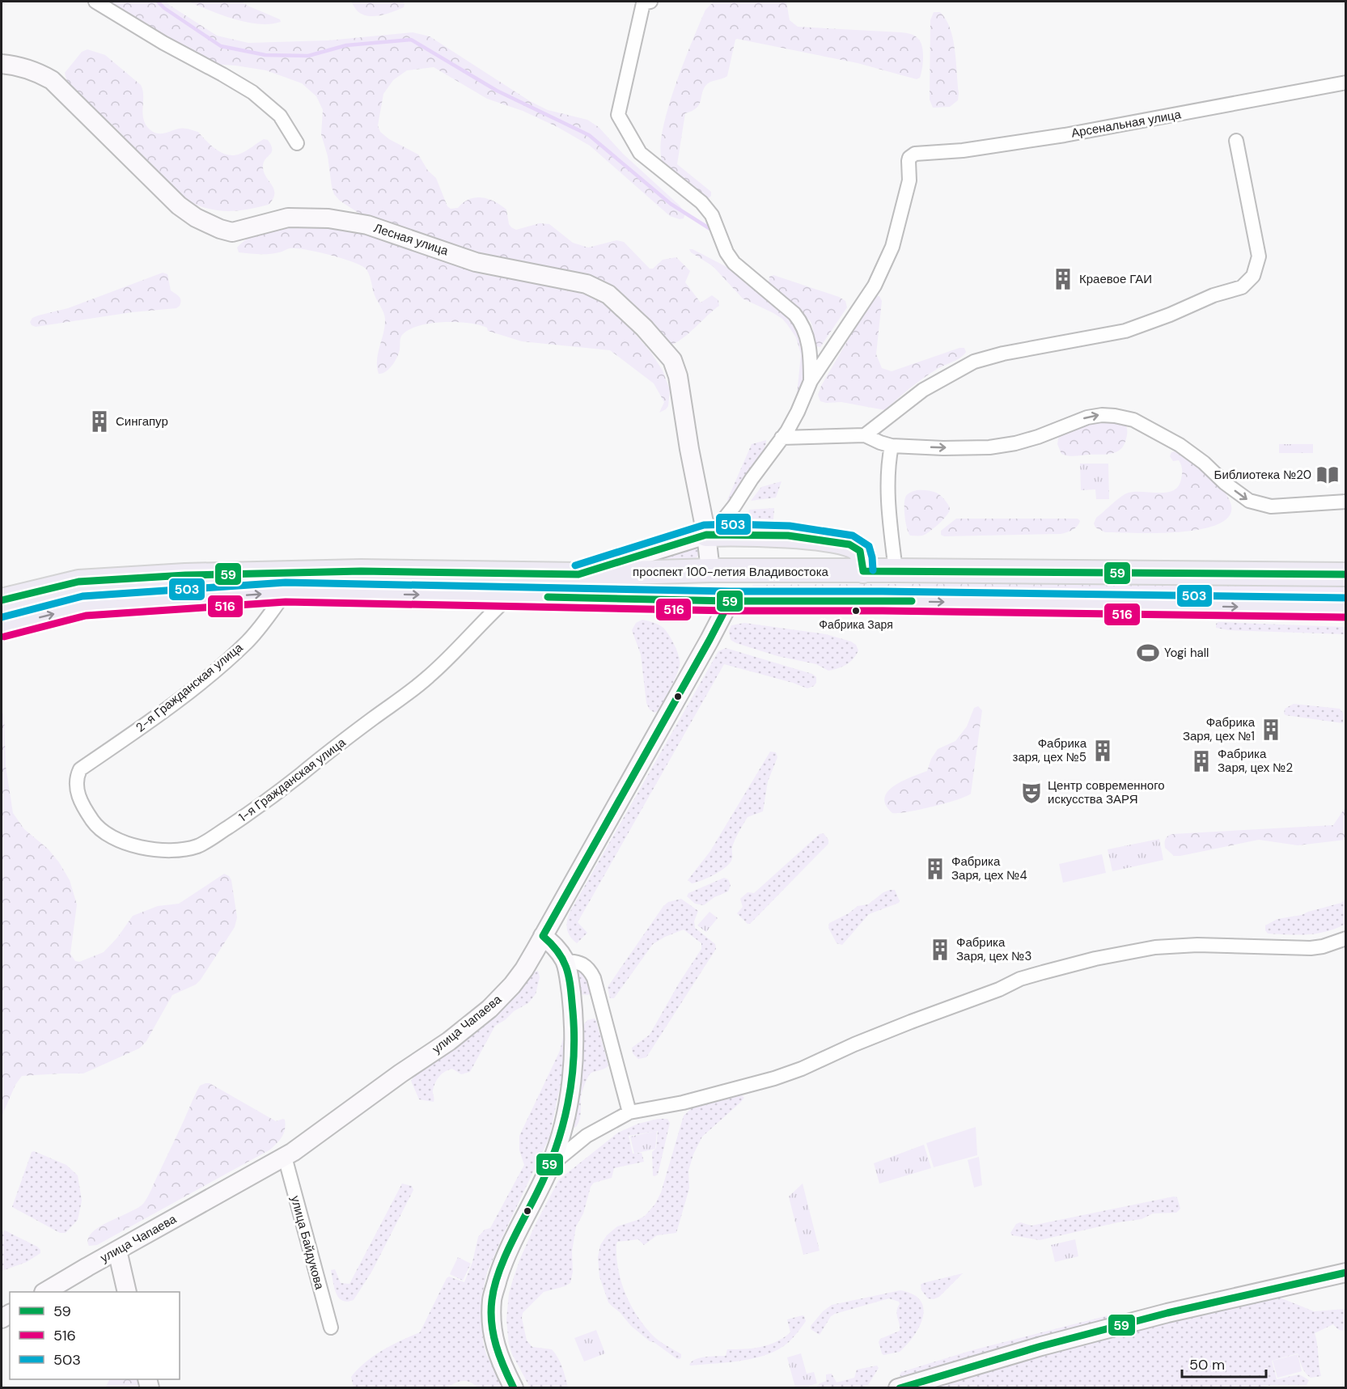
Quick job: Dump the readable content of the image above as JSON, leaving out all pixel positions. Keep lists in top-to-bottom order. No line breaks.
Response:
{"streets":{"highway":["проспект 100-летия Владивостока"],"main road":["Лесная улица","улица Чапаева"],"street":["Арсенальная улица","2-я Гражданская улица","1-я Гражданская улица","улица Байдукова"]},"crossings":[["Лесная улица","проспект 100-летия Владивостока"],["2-я Гражданская улица","1-я Гражданская улица"],["улица Чапаева","улица Байдукова"]],"places":{"building":["Краевое ГАИ","Сингапур","Фабрика Заря, цех №1","Фабрика заря, цех №5","Фабрика Заря, цех №2","Фабрика Заря, цех №4","Фабрика Заря, цех №3"],"library":["Библиотека №20"],"other":["Фабрика Заря"],"sports":["Yogi hall"],"theatre":["Центр современного искусства ЗАРЯ"]},"lines":["transit line 503","transit line 59","transit line 516"],"legend":["59","516","503"],"scale_bar":"50 m"}
